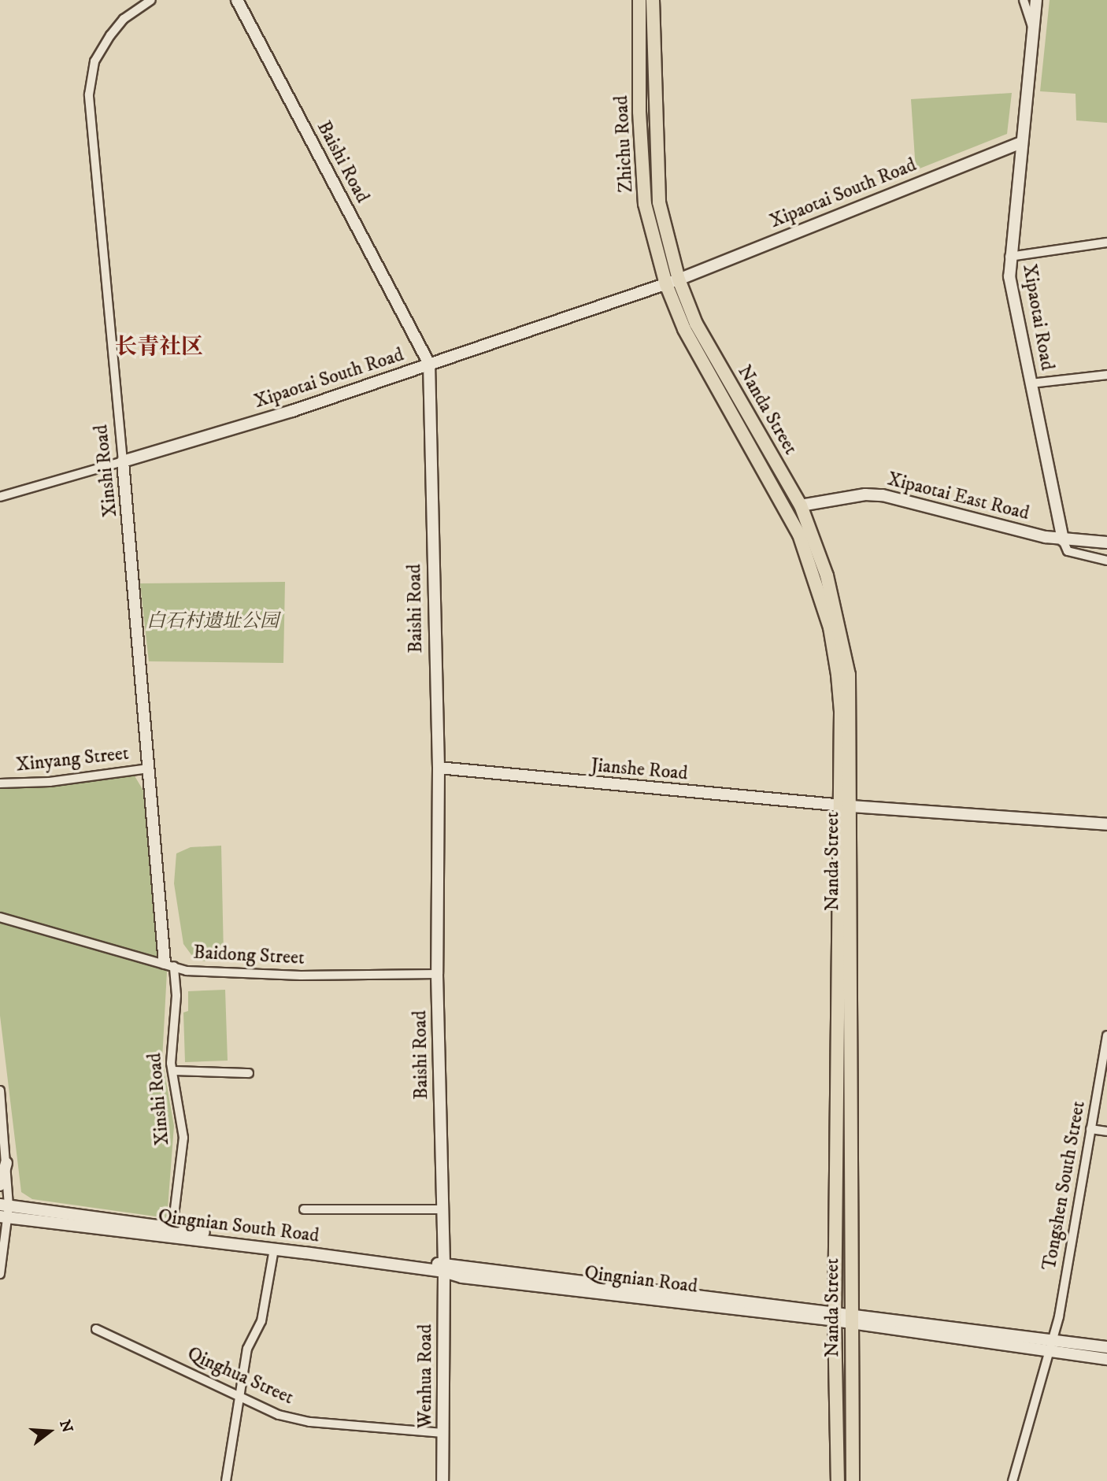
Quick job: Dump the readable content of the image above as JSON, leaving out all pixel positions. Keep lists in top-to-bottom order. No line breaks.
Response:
{"streets":{"main road":["Zhichu Road","Nanda Street"],"street":["Baishi Road","Xipaotai South Road","Xipaotai Road","Xinshi Road","Xipaotai East Road","Xinyang Street","Jianshe Road","Baidong Street","Tongshen South Street","Qingnian South Road","Qingnian Road","Qinghua Street","Wenhua Road"]},"crossings":[["Zhichu Road","Xipaotai South Road"],["Zhichu Road","Nanda Street"],["Baishi Road","Xipaotai South Road"],["Baishi Road","Jianshe Road"],["Baishi Road","Baidong Street"],["Baishi Road","Qingnian South Road"],["Baishi Road","Qingnian Road"],["Baishi Road","Wenhua Road"],["Xipaotai South Road","Xipaotai Road"],["Xipaotai South Road","Nanda Street"],["Xipaotai South Road","Xinshi Road"],["Xipaotai Road","Xipaotai East Road"],["Nanda Street","Xipaotai East Road"],["Nanda Street","Jianshe Road"],["Nanda Street","Qingnian Road"],["Xinshi Road","Xinyang Street"],["Xinshi Road","Baidong Street"],["Xinshi Road","Qingnian South Road"],["Qingnian South Road","Qingnian Road"],["Qingnian South Road","Wenhua Road"],["Qingnian Road","Wenhua Road"],["Qinghua Street","Wenhua Road"]],"districts":["长青社区"],"parks":["白石村遗址公园"],"north":"right"}
